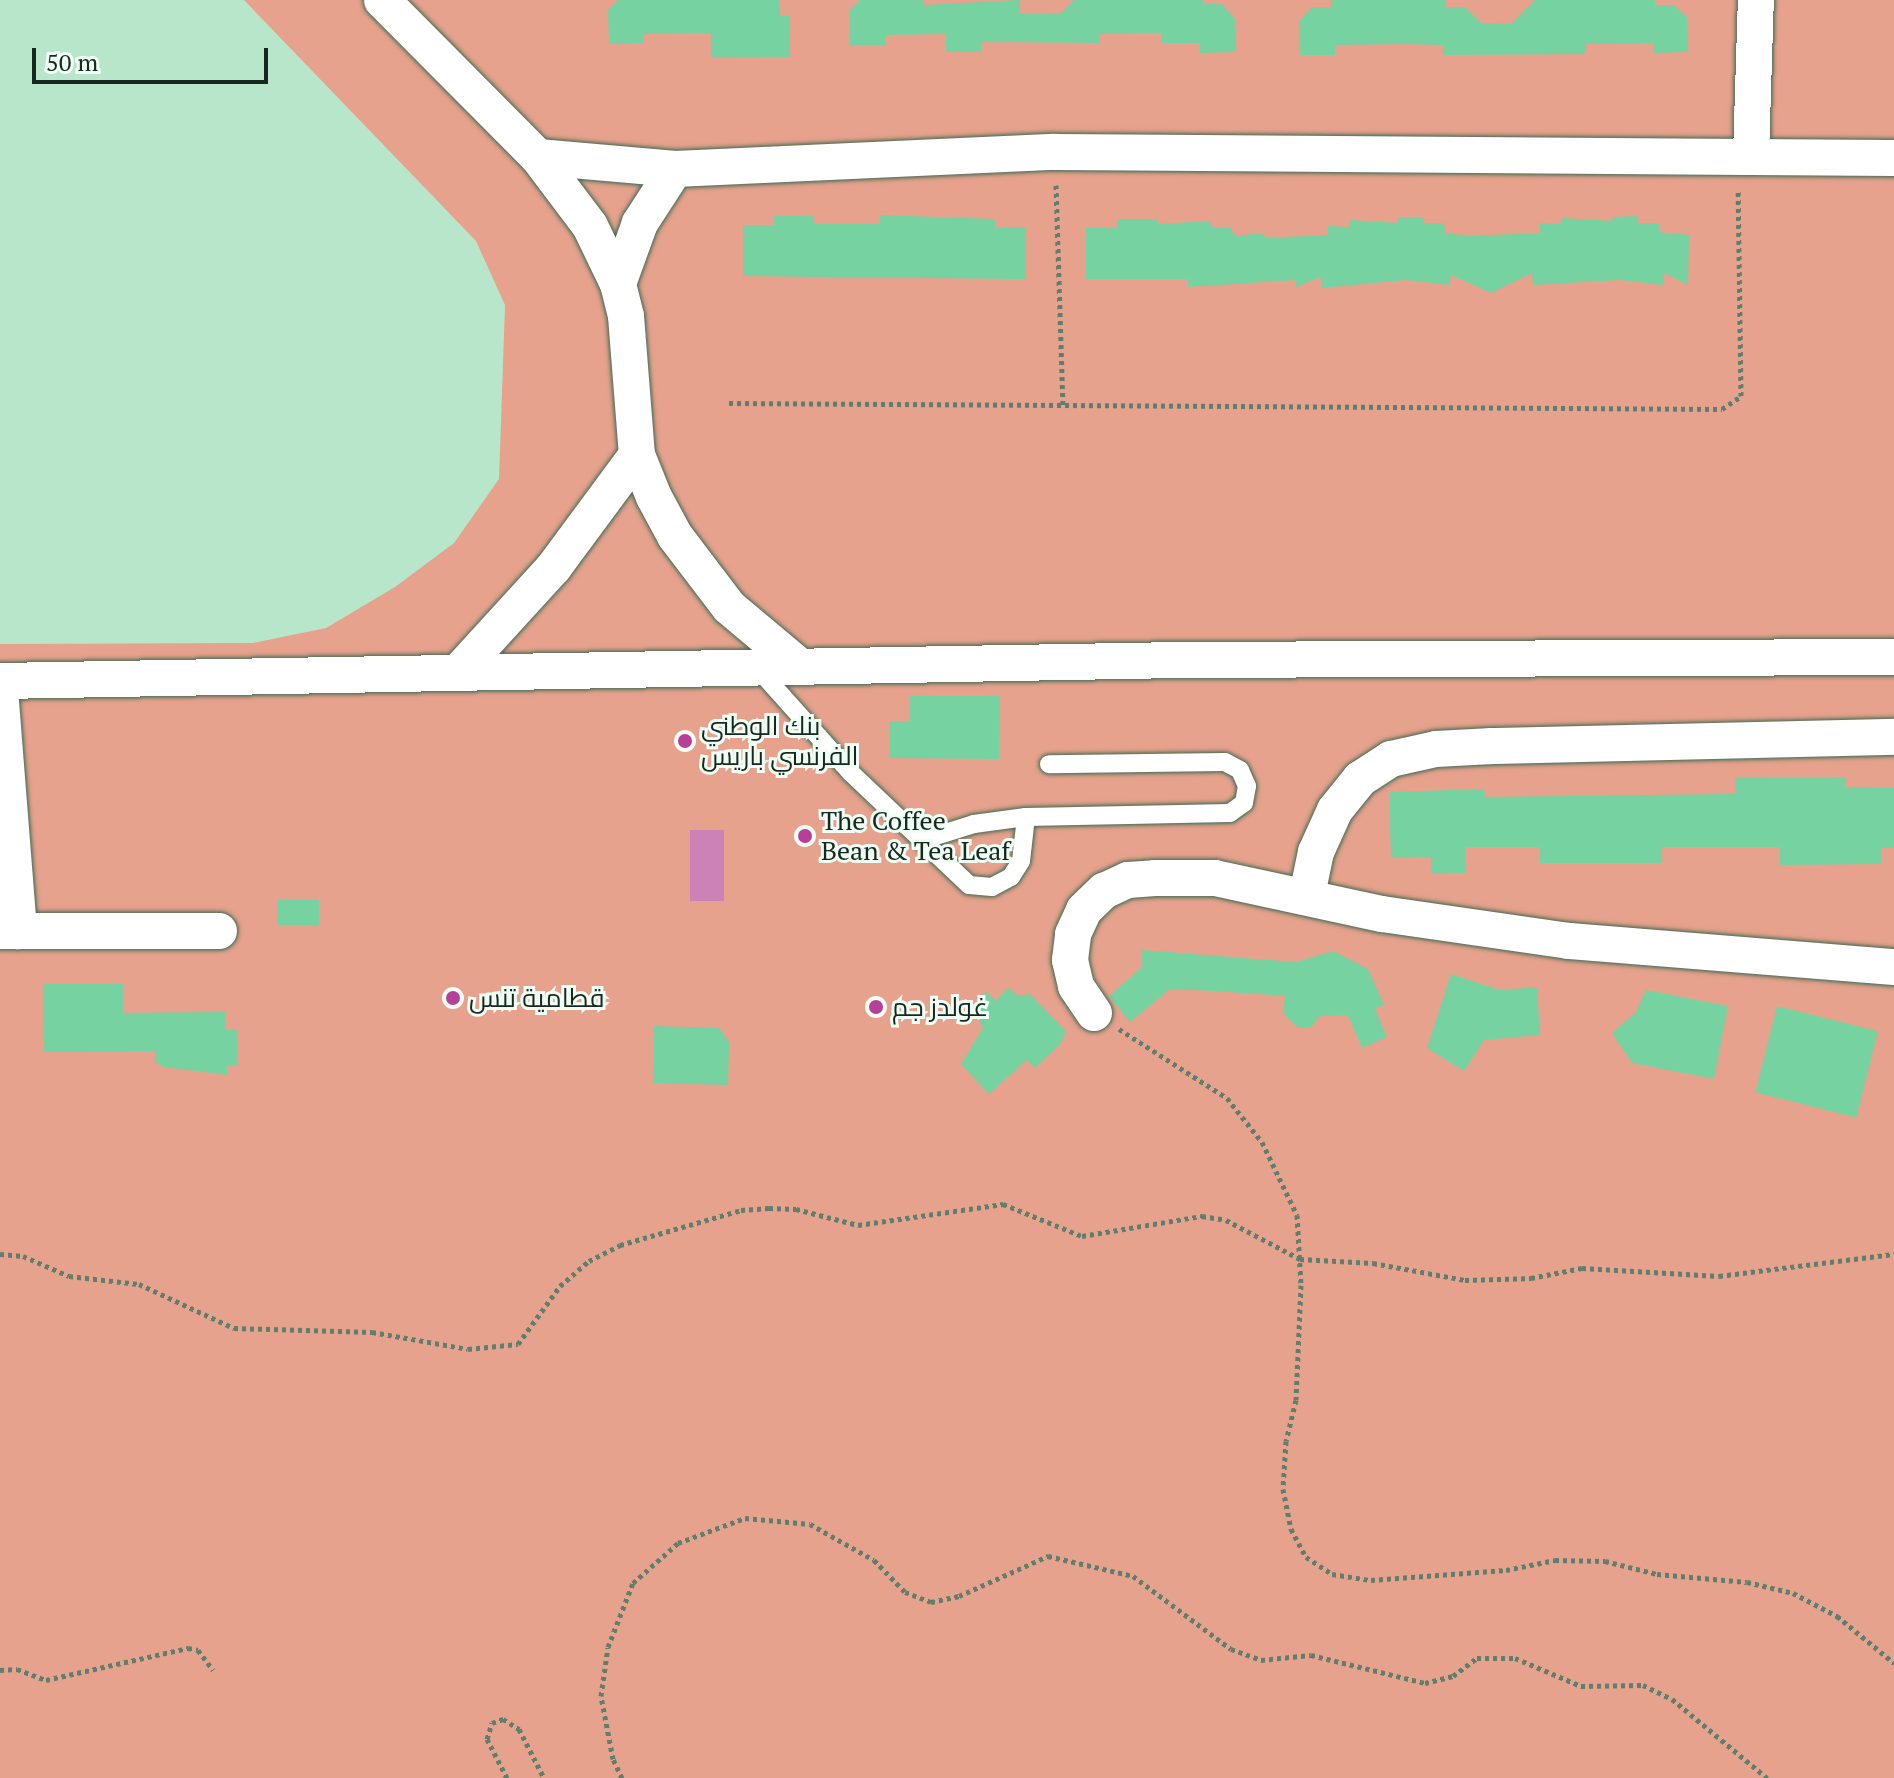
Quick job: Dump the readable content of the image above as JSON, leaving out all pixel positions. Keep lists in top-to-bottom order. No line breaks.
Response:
{"places":["بنك الوطني الفرنسي باريس","The Coffee Bean & Tea Leaf","قطامية تنس","غولدز جم"],"scale_bar":"50 m"}
